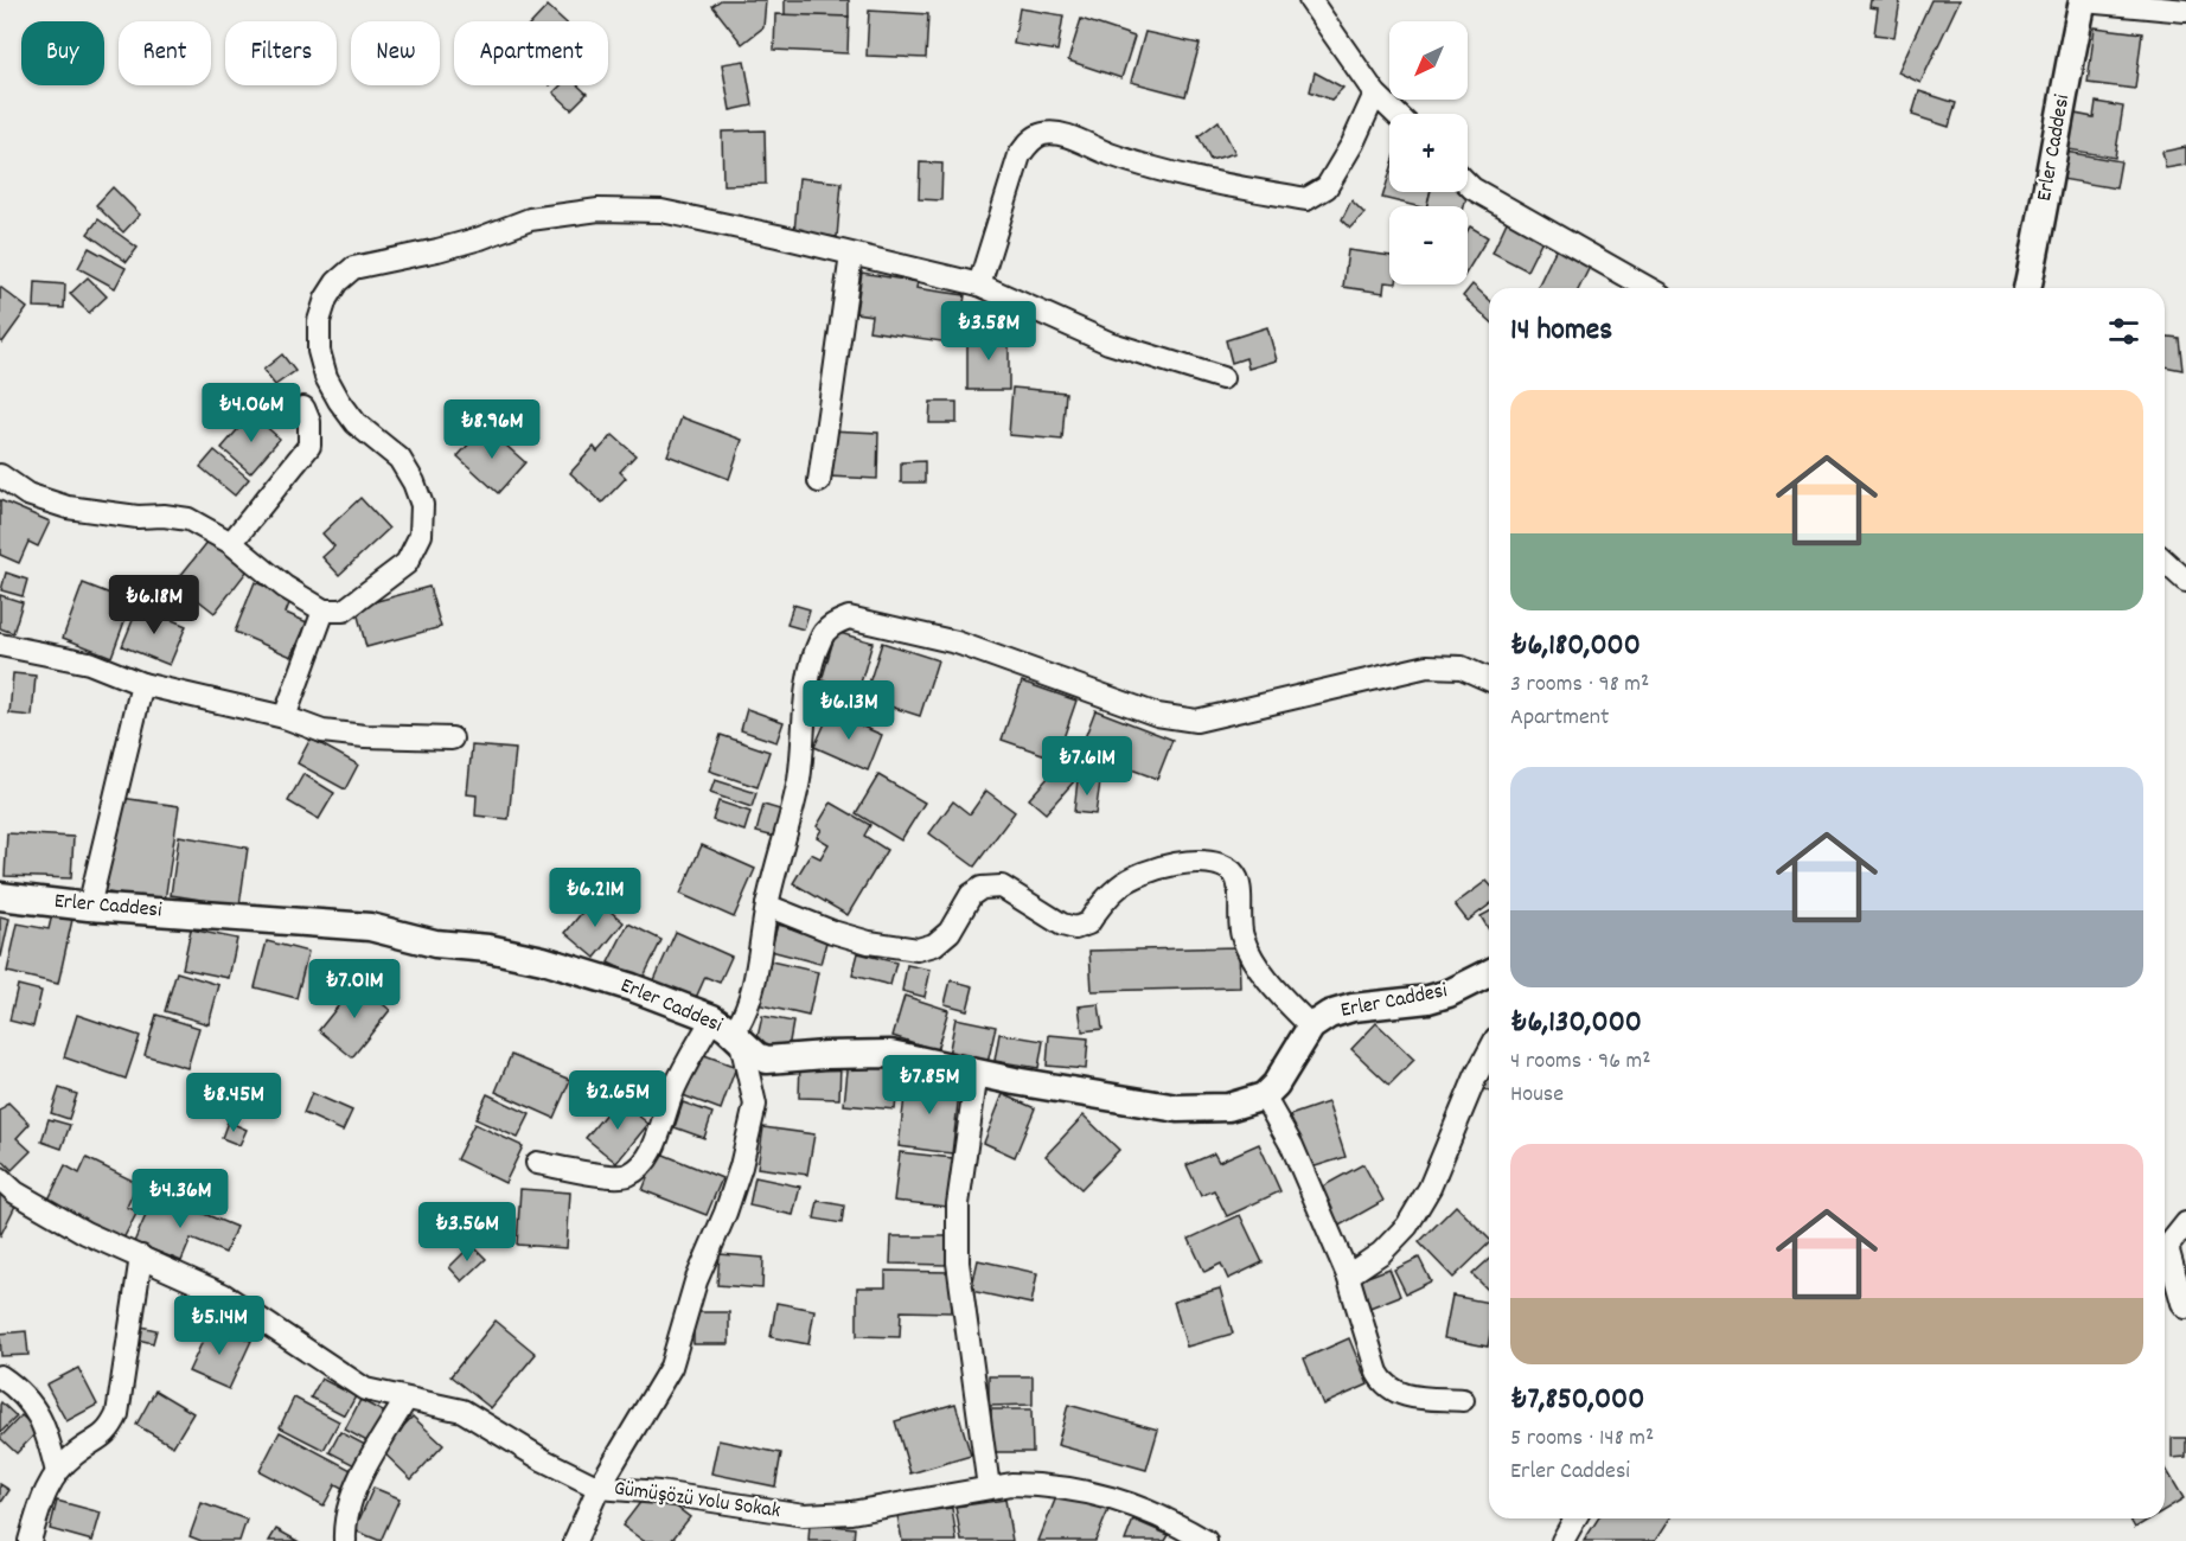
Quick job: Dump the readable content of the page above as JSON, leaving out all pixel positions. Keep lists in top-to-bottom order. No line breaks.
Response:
{"streets":{"street":["Erler Caddesi","Gümüşözü Yolu Sokak"]},"north":"bottom left","page":{"map_buttons":["+","−"],"chip":["Buy","Rent","Filters","New","Apartment"],"heading":"14 homes","price":["₺3.58M","₺4.06M","₺8.96M","₺6.18M","₺6.13M","₺7.61M","₺6.21M","₺7.01M","₺7.85M","₺2.65M","₺8.45M","₺4.36M","₺3.56M","₺5.14M"],"list":[{"name":"₺6,180,000","note":"3 rooms · 98 m² · Apartment"},{"name":"₺6,130,000","note":"4 rooms · 96 m² · House"},{"name":"₺7,850,000","note":"5 rooms · 148 m² · Erler Caddesi"}]}}
